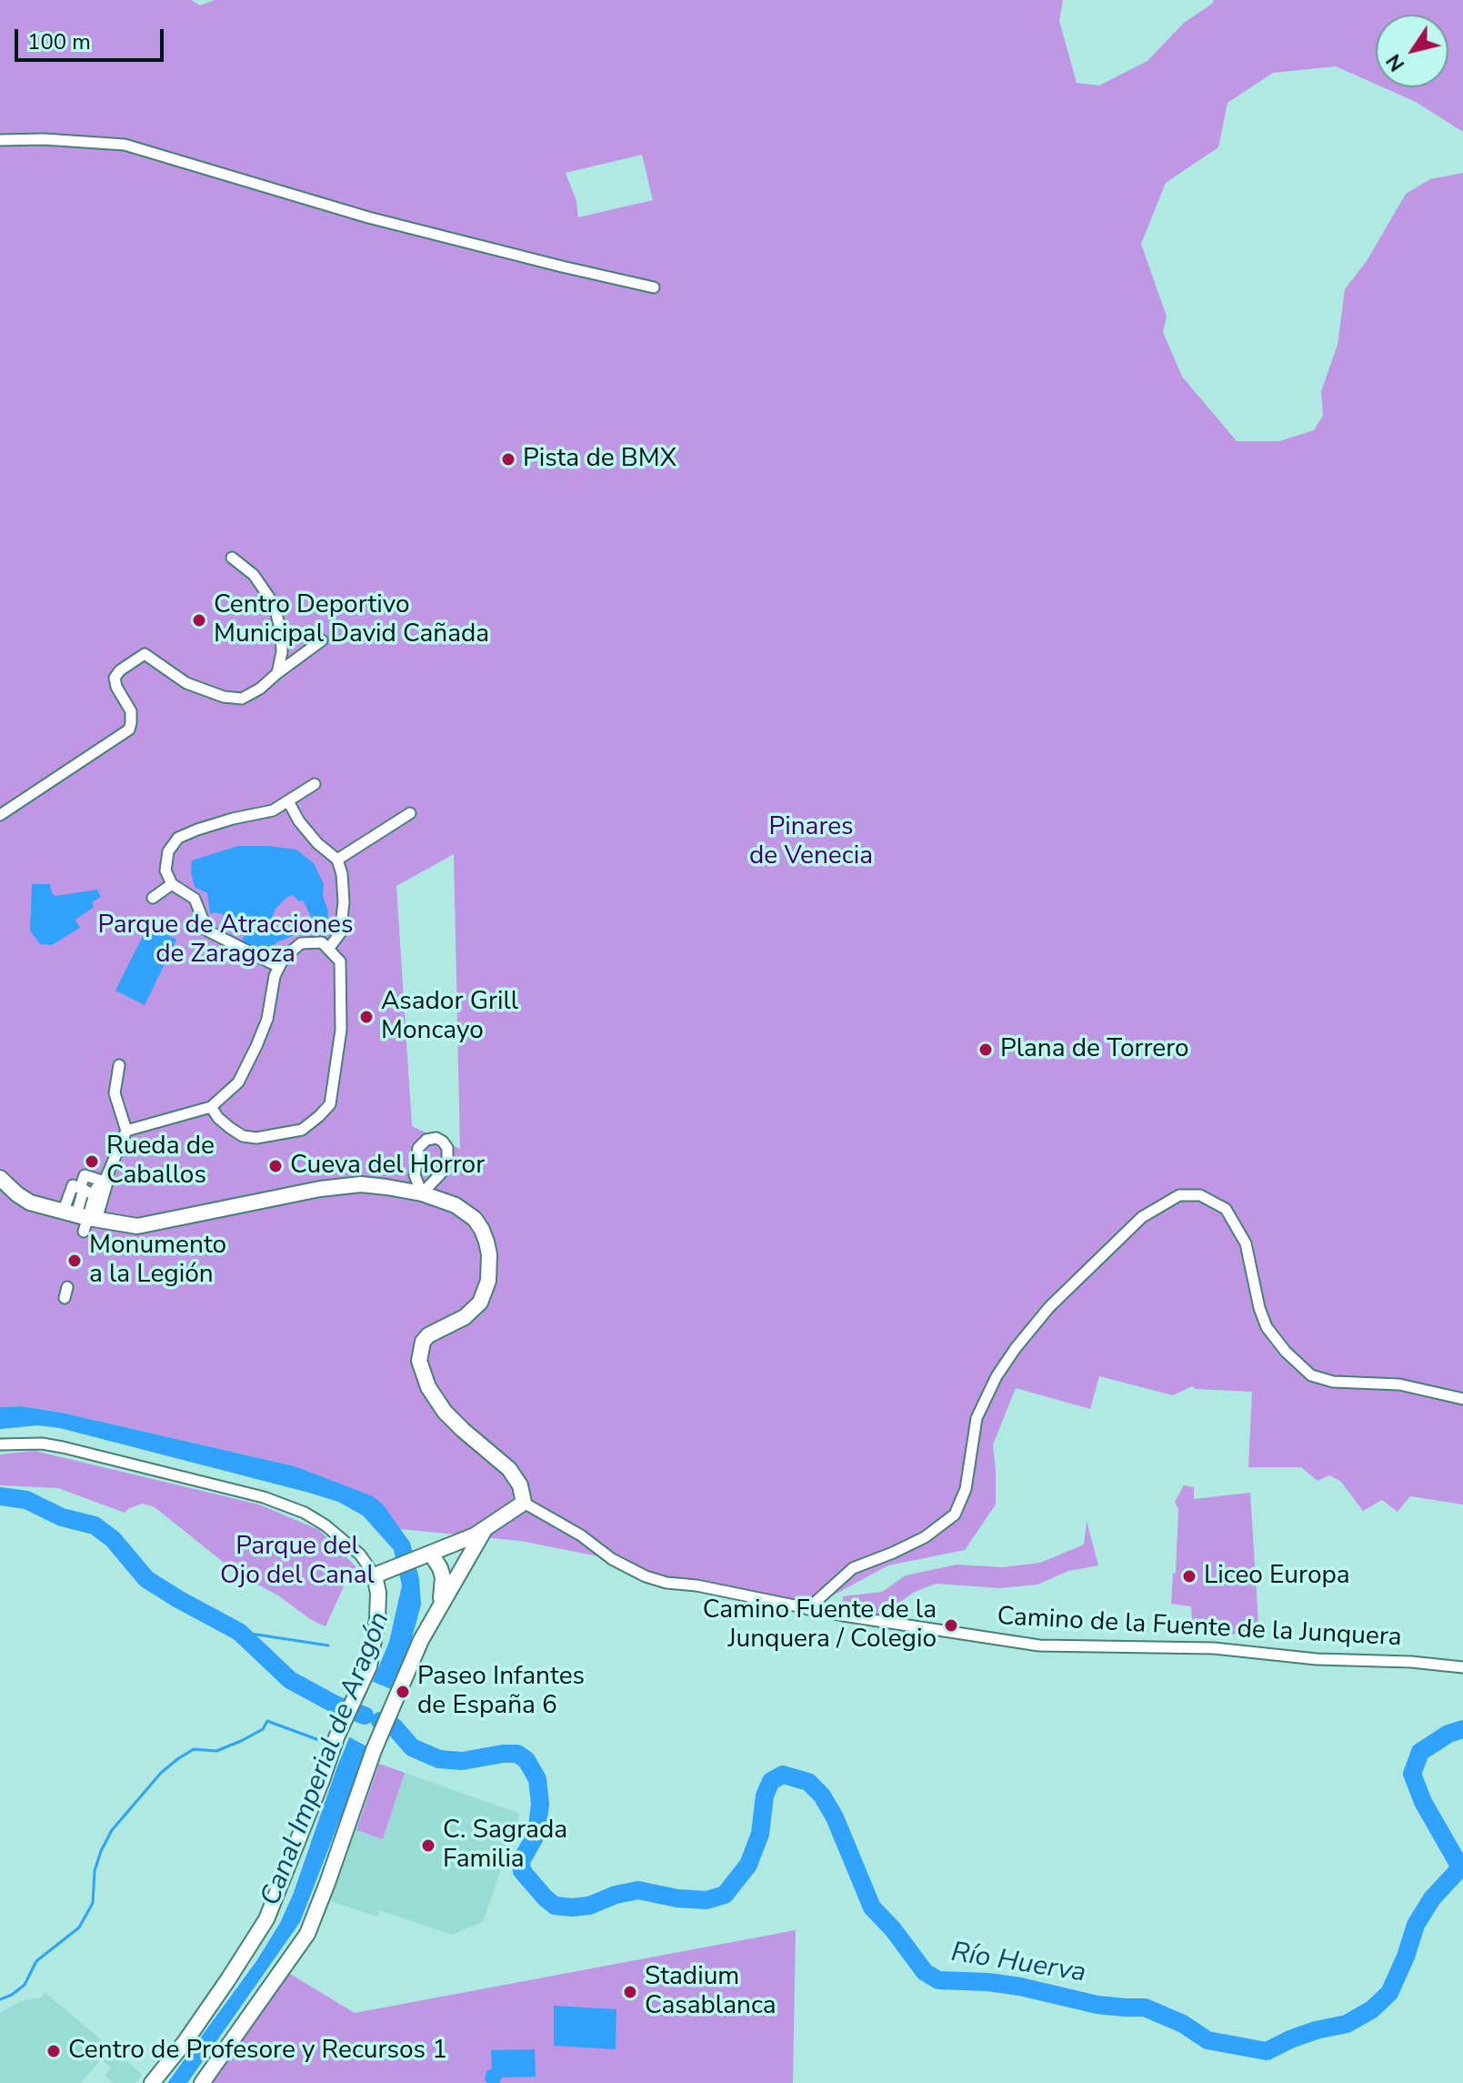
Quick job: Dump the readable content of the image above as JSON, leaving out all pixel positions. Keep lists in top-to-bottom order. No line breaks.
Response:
{"streets":{"street":["Camino de la Fuente de la Junquera"]},"water":["Canal Imperial de Aragón","Río Huerva"],"parks":["Pinares de Venecia","Parque de Atracciones de Zaragoza","Parque del Ojo del Canal"],"places":["Pista de BMX","Centro Deportivo Municipal David Cañada","Asador Grill Moncayo","Plana de Torrero","Rueda de Caballos","Cueva del Horror","Monumento a la Legión","Liceo Europa","Camino Fuente de la Junquera / Colegio","Paseo Infantes de España 6","C. Sagrada Familia","Stadium Casablanca","Centro de Profesore y Recursos 1"],"scale_bar":"100 m","north":"bottom left"}
